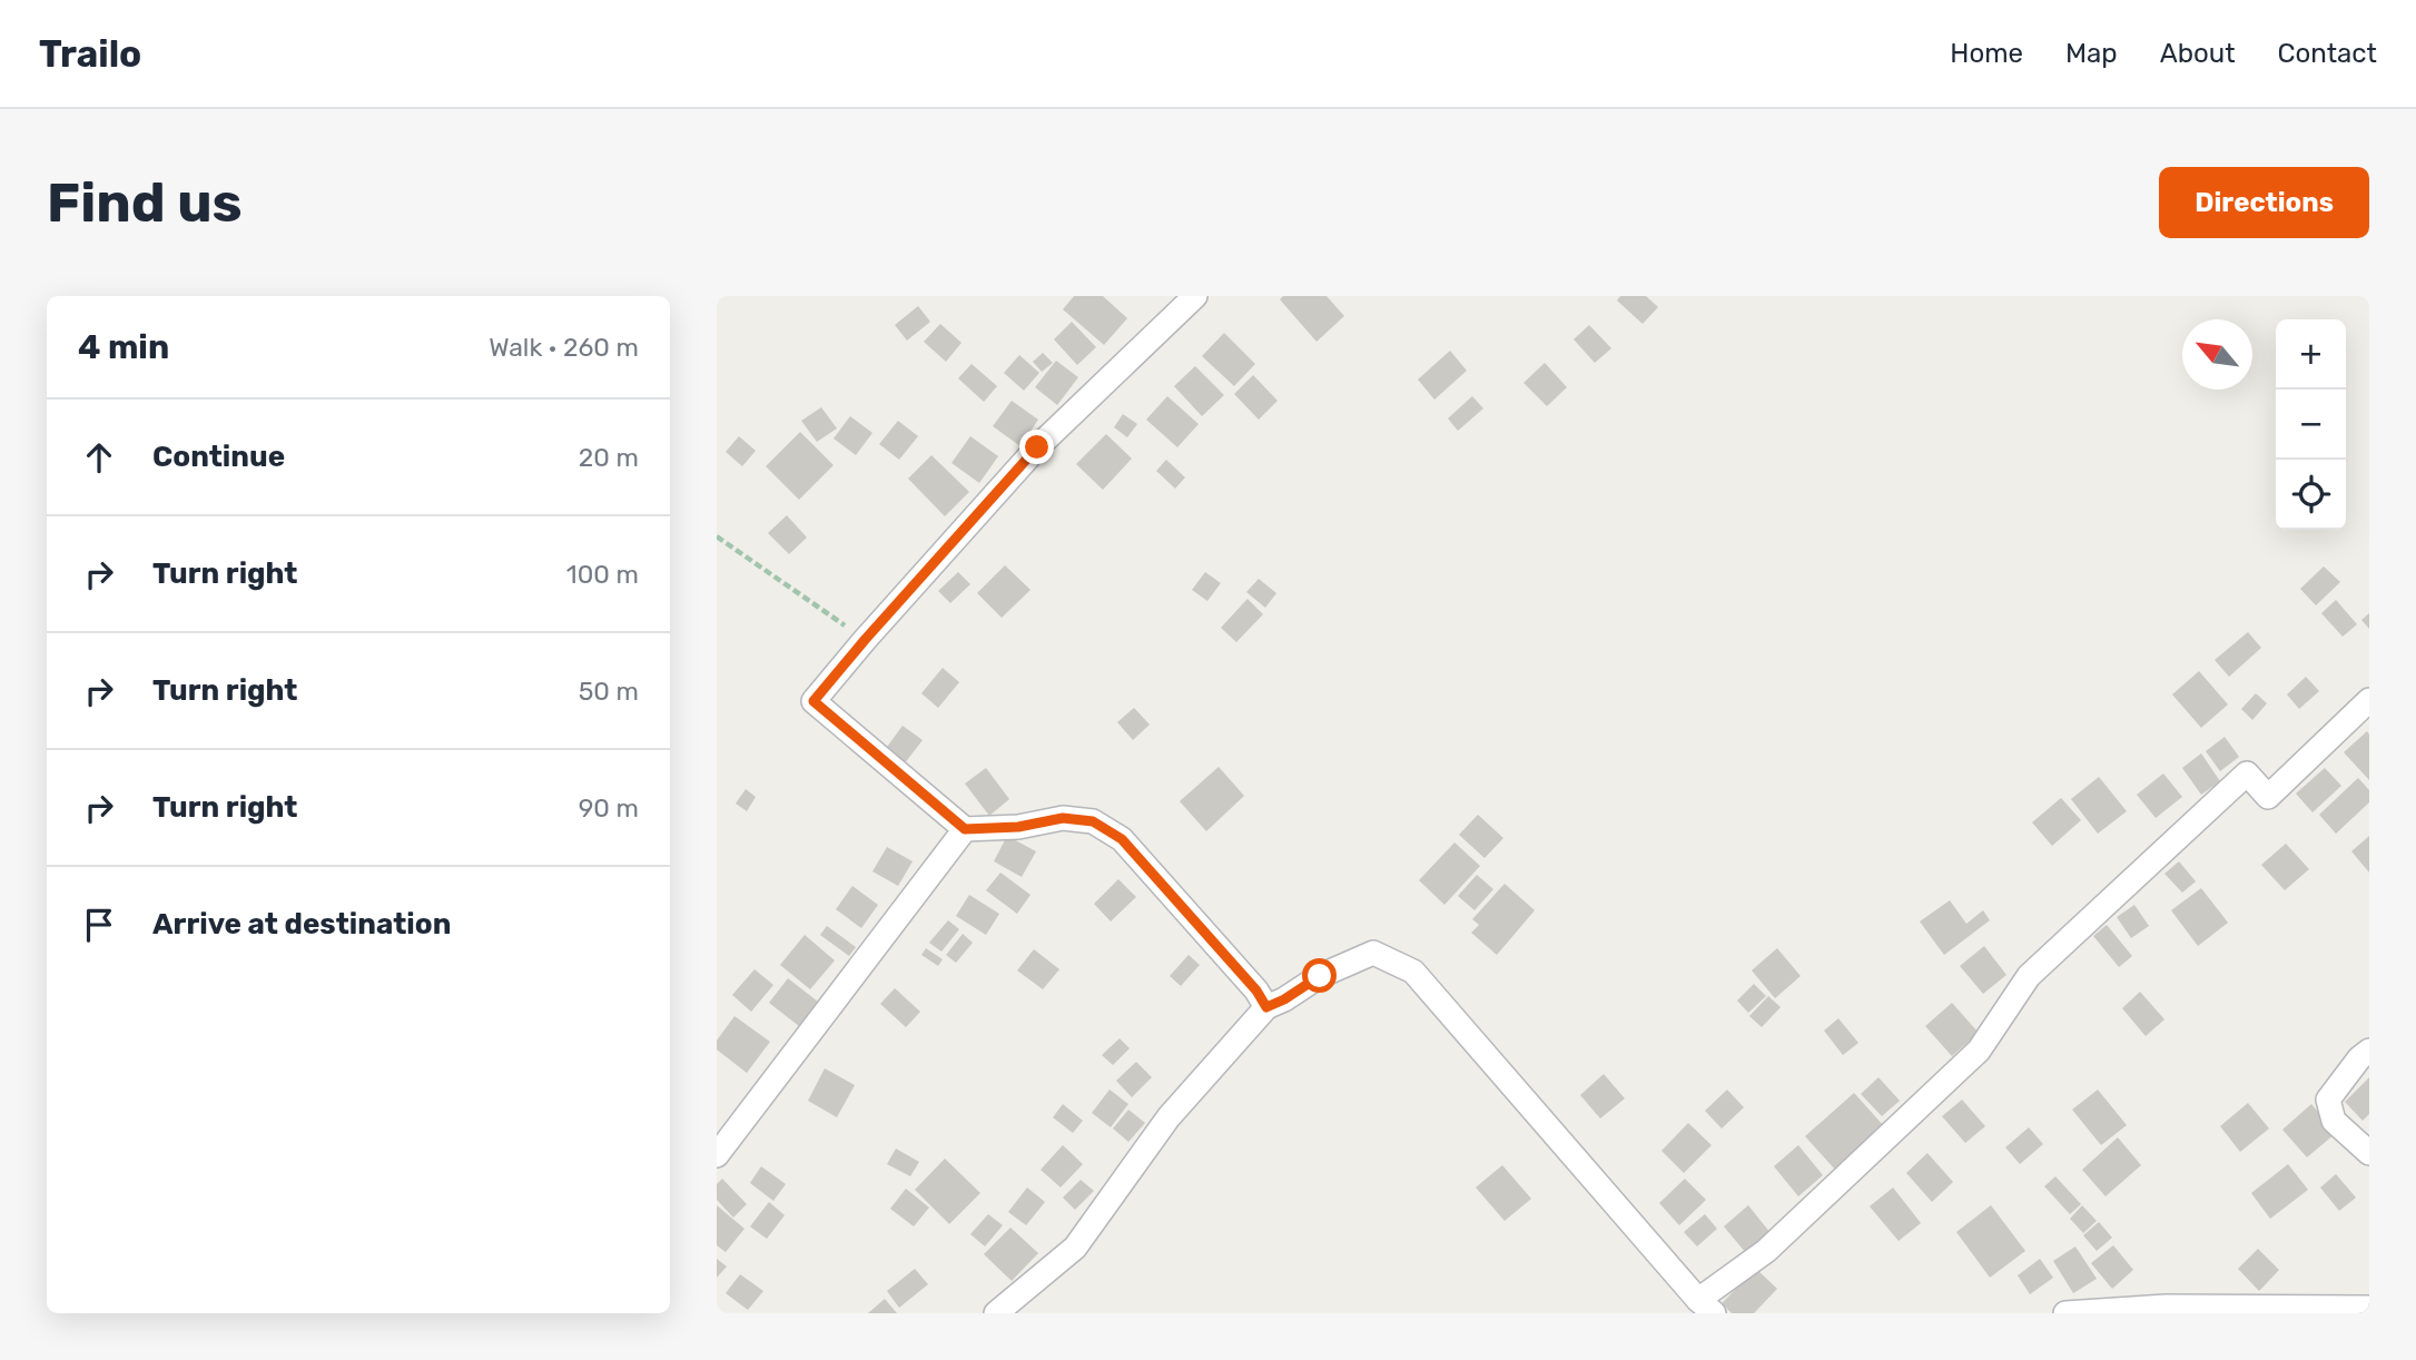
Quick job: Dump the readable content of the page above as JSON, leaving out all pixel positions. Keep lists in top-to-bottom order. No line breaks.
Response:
{"north":"top left","page":{"header":"Trailo","nav":["Home","Map","About","Contact"],"buttons":"Directions","title":"Find us","heading":["4 min","Walk · 260 m"],"map_buttons":["+","−"],"list":[["Continue","20 m"],["Turn right","100 m"],["Turn right","50 m"],["Turn right","90 m"],"Arrive at destination"]}}
